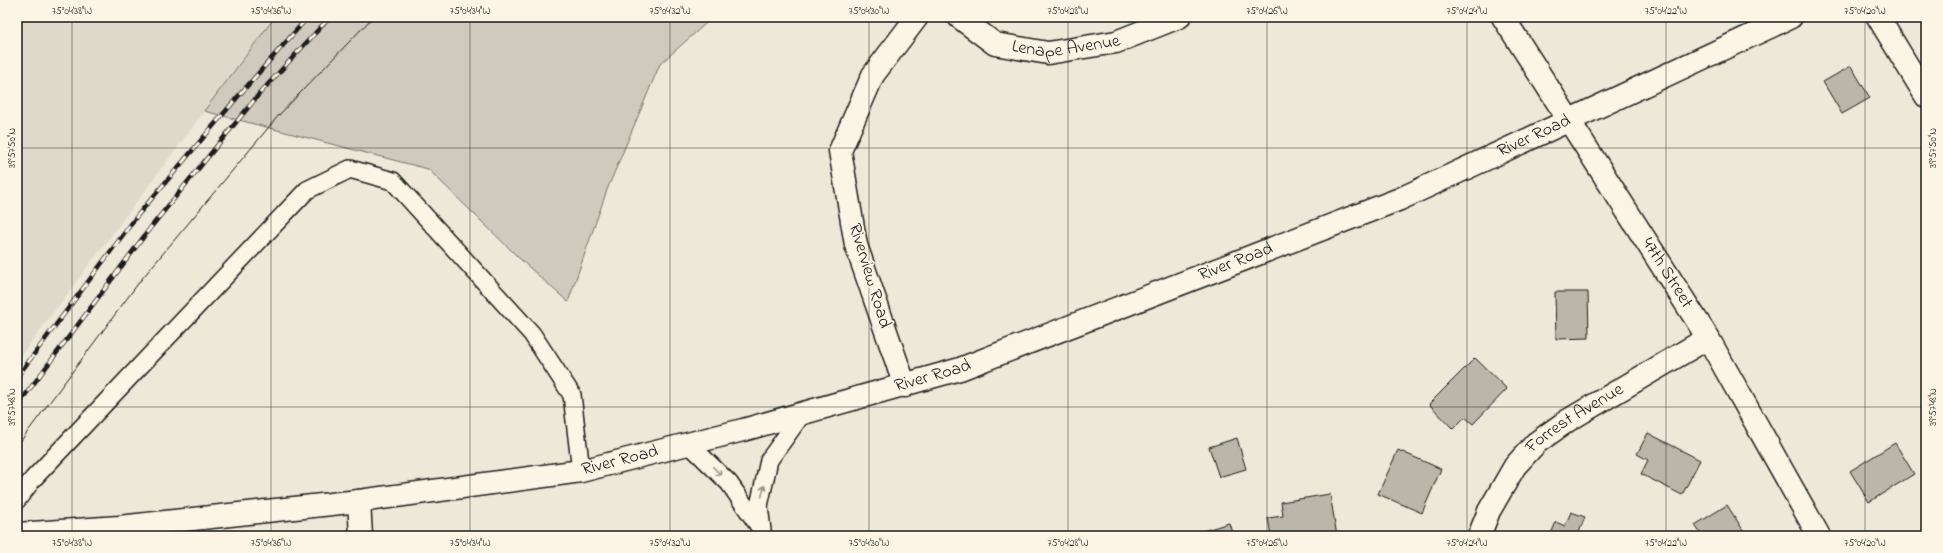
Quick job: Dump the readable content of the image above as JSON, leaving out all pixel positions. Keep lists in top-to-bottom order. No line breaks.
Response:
{"streets":{"main road":["Lenape Avenue","River Road","47th Street","Riverview Road","Forrest Avenue"]},"crossings":[["River Road","47th Street"],["River Road","Riverview Road"],["47th Street","Forrest Avenue"]],"coordinates":["75°04'38\"W","75°04'36\"W","75°04'34\"W","75°04'32\"W","75°04'30\"W","75°04'28\"W","75°04'26\"W","75°04'24\"W","75°04'22\"W","75°04'20\"W","39°57'50\"N","39°57'48\"N"]}
